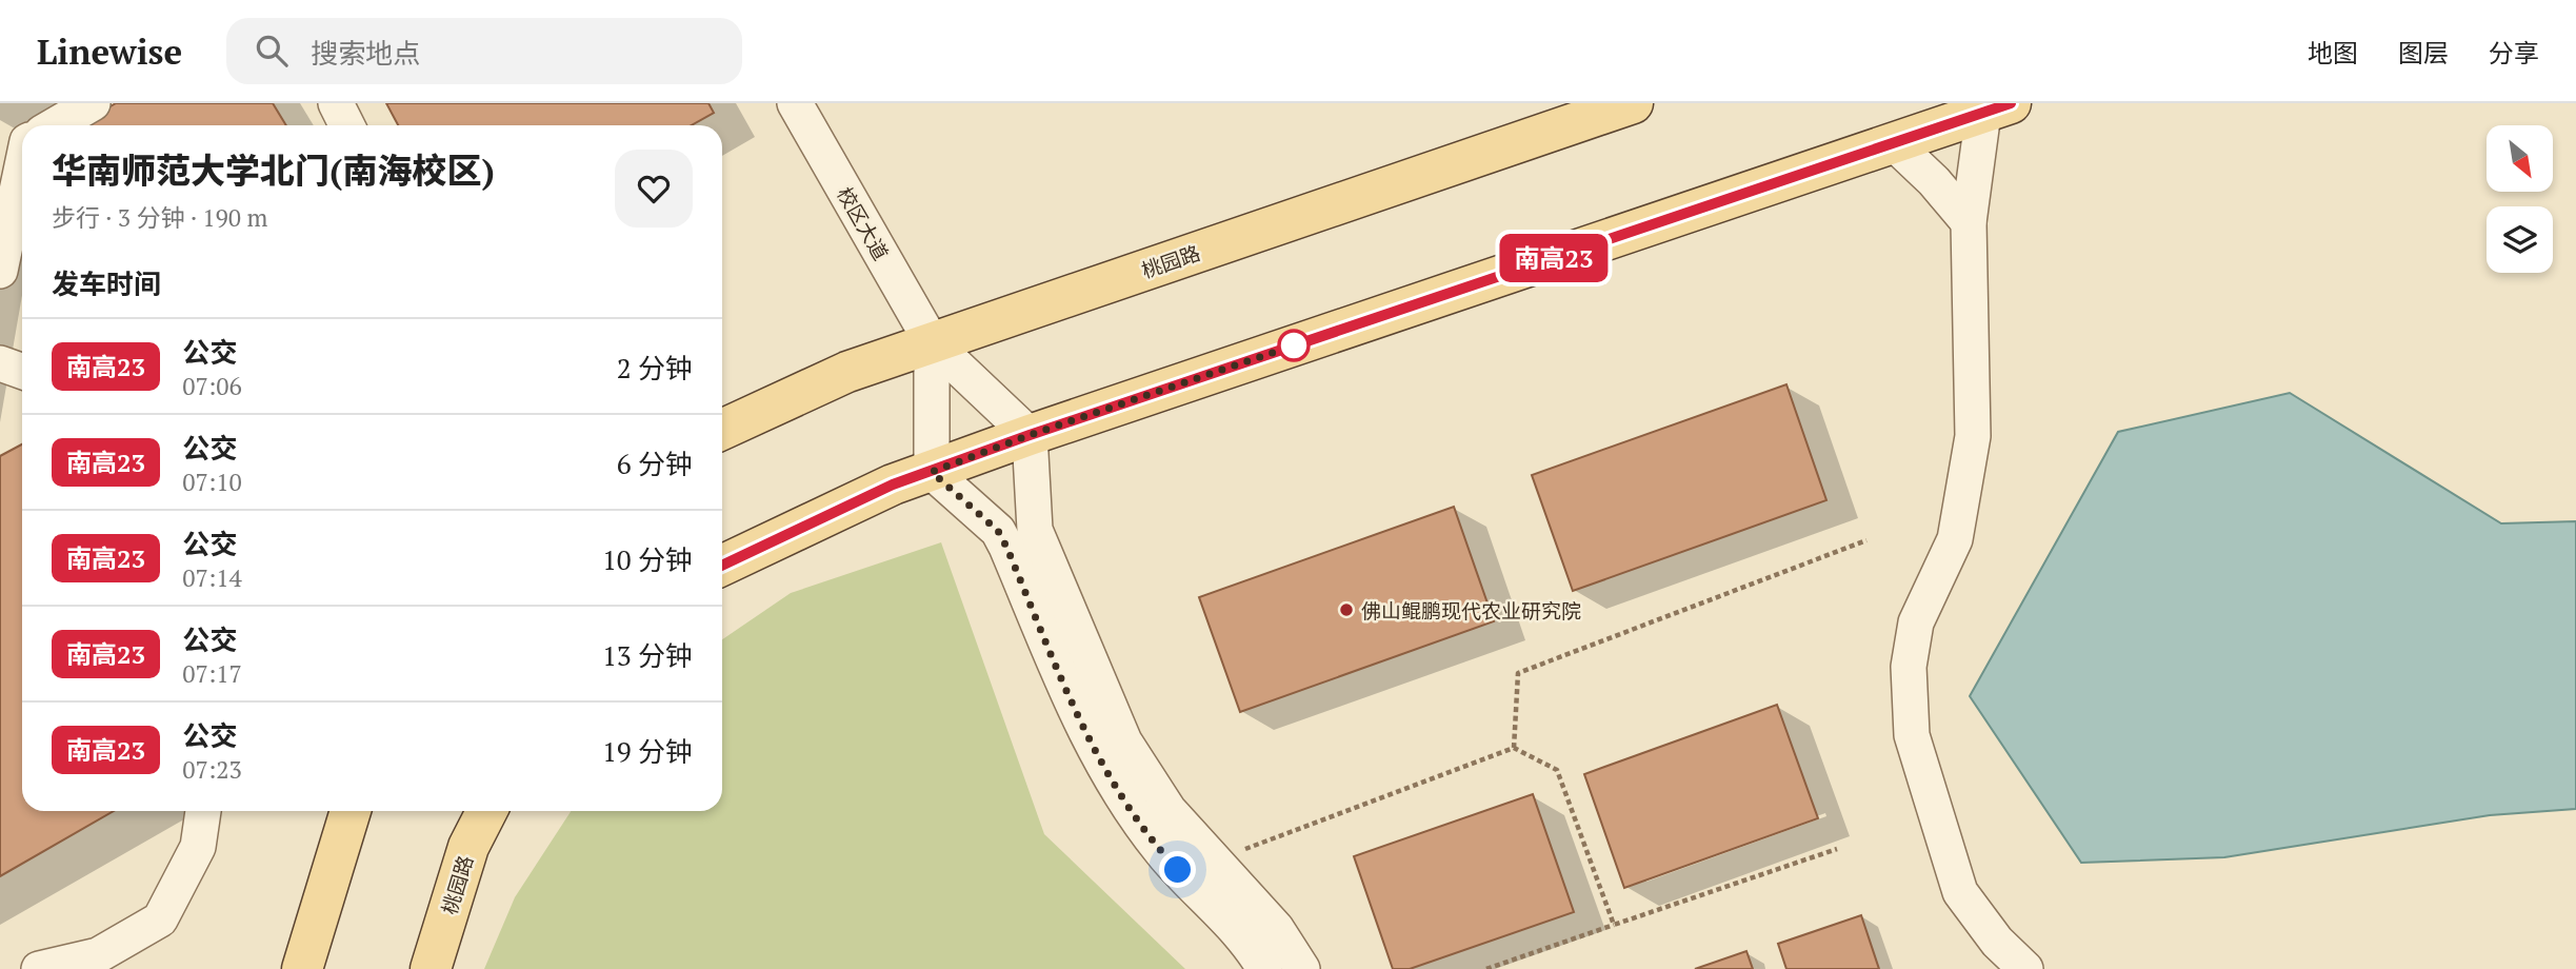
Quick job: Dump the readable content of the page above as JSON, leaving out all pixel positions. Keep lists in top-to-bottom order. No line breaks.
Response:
{"streets":{"main road":["桃园路"],"street":["校区大道"]},"crossings":[["校区大道","桃园路"]],"places":["佛山鲲鹏现代农业研究院"],"lines":["bus line 南高23"],"north":"bottom right","page":{"header":"Linewise","search":"搜索地点","nav":["地图","图层","分享"],"on_map":"南高23","heading":[["华南师范大学北门(南海校区)","步行 · 3 分钟 · 190 m"],"发车时间"],"list":[{"mark":"南高23","name":"公交","note":"07:06","value":"2 分钟"},{"mark":"南高23","name":"公交","note":"07:10","value":"6 分钟"},{"mark":"南高23","name":"公交","note":"07:14","value":"10 分钟"},{"mark":"南高23","name":"公交","note":"07:17","value":"13 分钟"},{"mark":"南高23","name":"公交","note":"07:23","value":"19 分钟"}]}}
